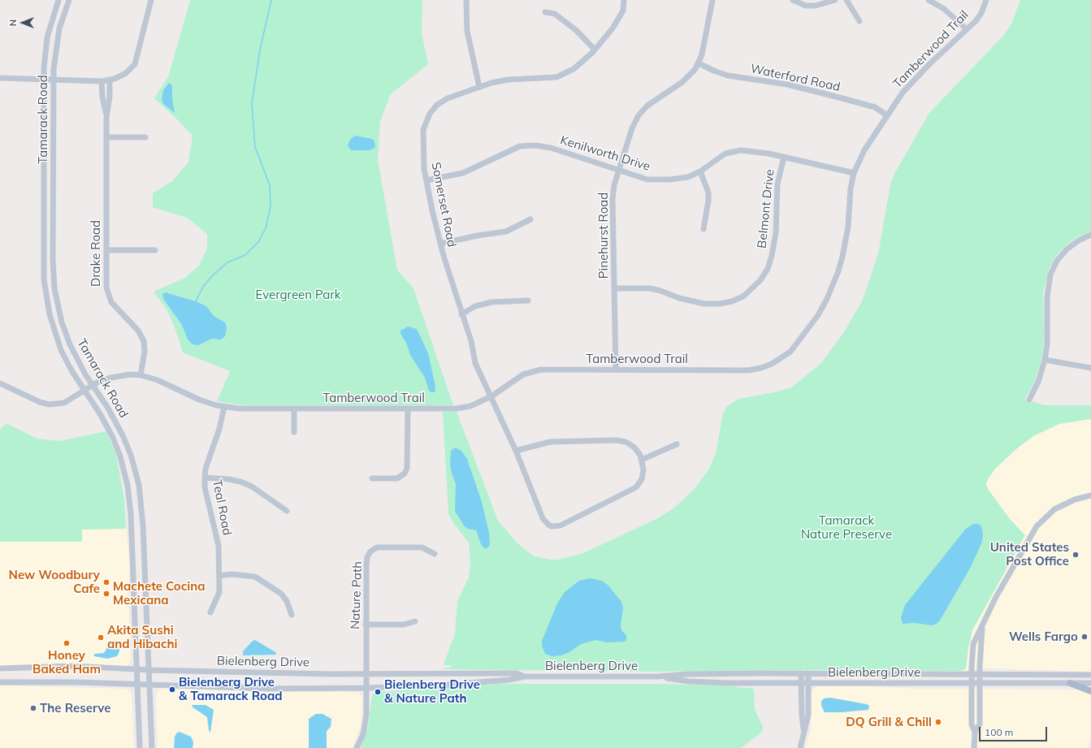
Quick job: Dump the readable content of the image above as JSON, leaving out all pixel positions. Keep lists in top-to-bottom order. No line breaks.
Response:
{"streets":{"street":["Tamberwood Trail","Waterford Road","Tamarack Road","Kenilworth Drive","Somerset Road","Belmont Drive","Pinehurst Road","Drake Road","Teal Road","Nature Path","Bielenberg Drive"]},"crossings":[["Tamberwood Trail","Waterford Road"],["Tamberwood Trail","Tamarack Road"],["Tamberwood Trail","Kenilworth Drive"],["Tamberwood Trail","Somerset Road"],["Tamberwood Trail","Pinehurst Road"],["Tamberwood Trail","Drake Road"],["Tamberwood Trail","Teal Road"],["Waterford Road","Pinehurst Road"],["Tamarack Road","Bielenberg Drive"],["Kenilworth Drive","Somerset Road"],["Kenilworth Drive","Belmont Drive"],["Kenilworth Drive","Pinehurst Road"],["Belmont Drive","Pinehurst Road"],["Nature Path","Bielenberg Drive"]],"parks":["Evergreen Park","Tamarack Nature Preserve"],"places":["United States Post Office","New Woodbury Cafe","Machete Cocina Mexicana","Wells Fargo","Akita Sushi and Hibachi","Honey Baked Ham","Bielenberg Drive & Tamarack Road","Bielenberg Drive & Nature Path","The Reserve","DQ Grill & Chill"],"scale_bar":"100 m","north":"left"}
